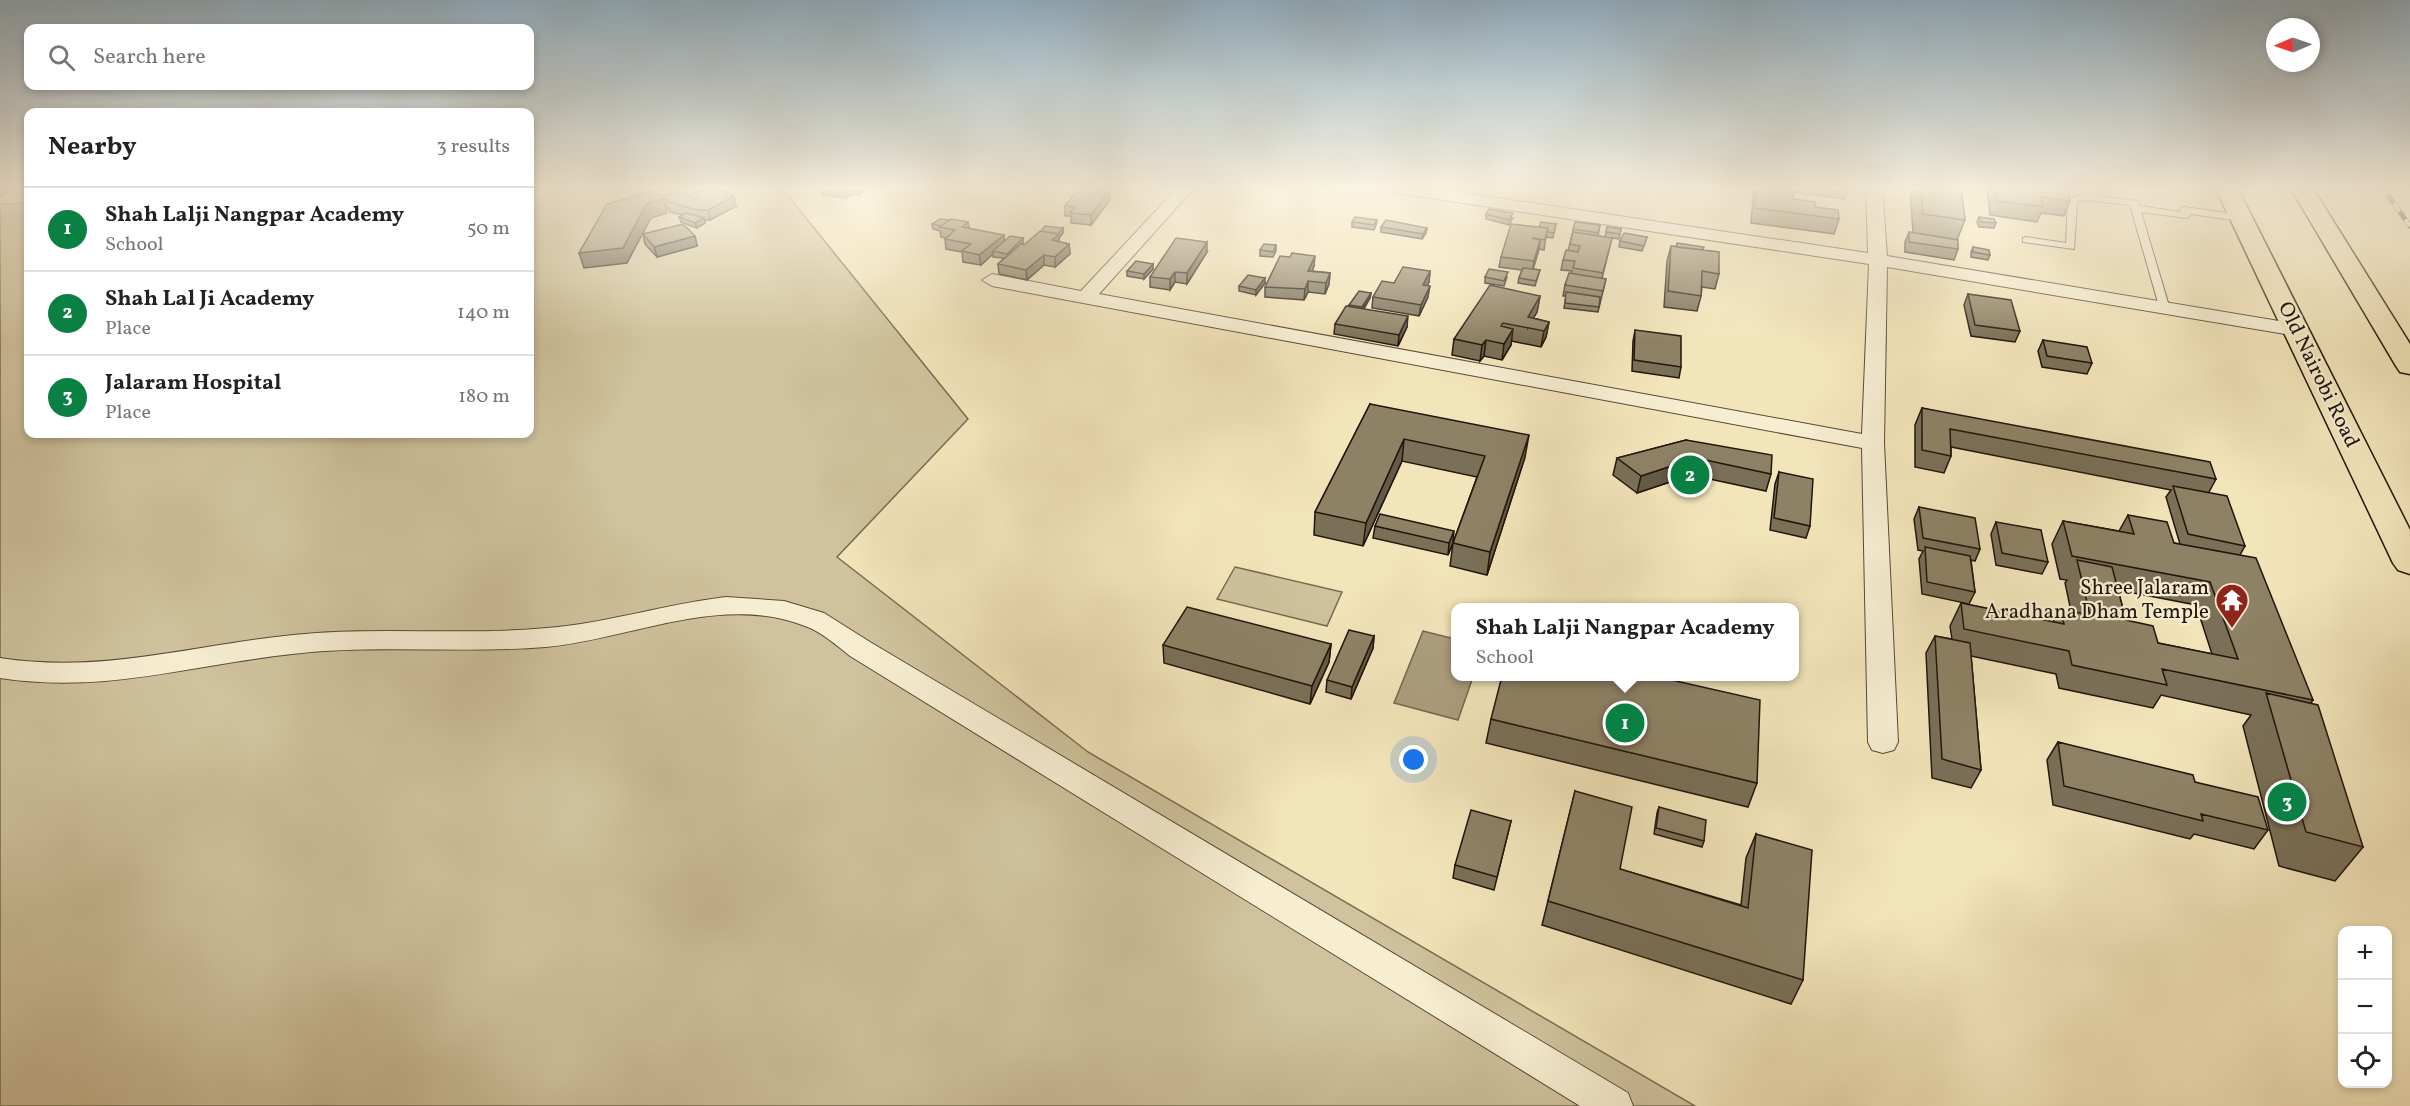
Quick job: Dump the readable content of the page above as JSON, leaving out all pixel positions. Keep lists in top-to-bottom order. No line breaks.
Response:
{"streets":{"highway":["Old Nairobi Road"]},"places":{"temple":["Shree Jalaram Aradhana Dham Temple"]},"north":"left","page":{"search":"Search here","heading":["Nearby","3 results"],"list":[{"mark":"1","name":"Shah Lalji Nangpar Academy","note":"School","value":"50 m"},{"mark":"2","name":"Shah Lal Ji Academy","note":"Place","value":"140 m"},{"mark":"3","name":"Jalaram Hospital","note":"Place","value":"180 m"}],"pins":["2","1","3"],"popup":["Shah Lalji Nangpar Academy","School"],"map_buttons":["+","−"]}}
